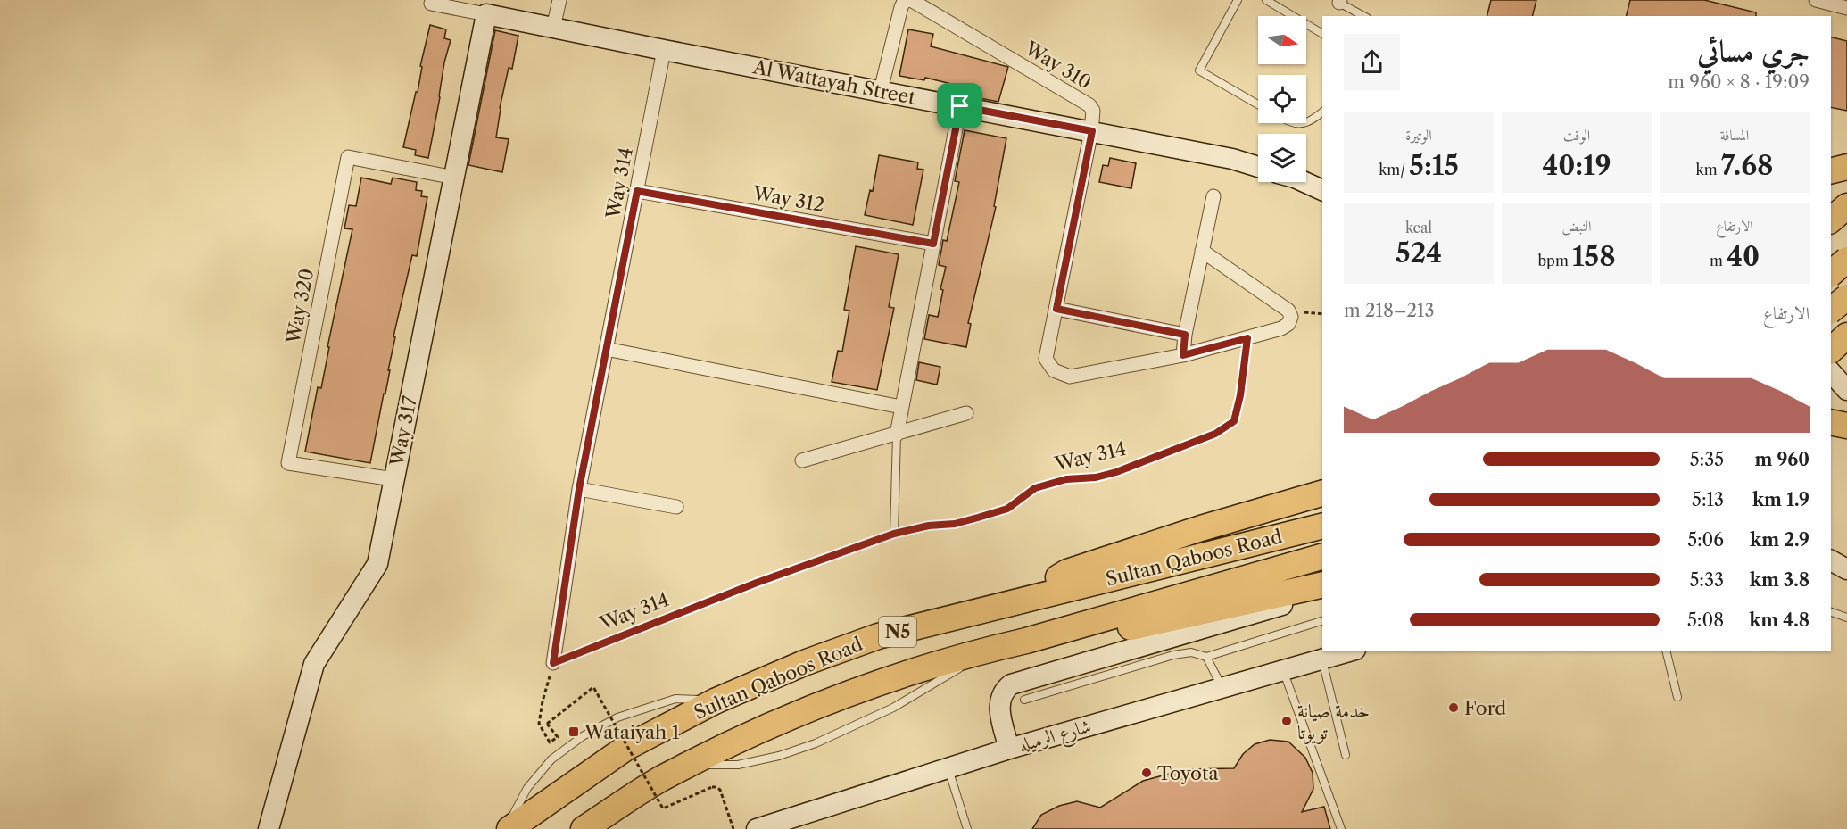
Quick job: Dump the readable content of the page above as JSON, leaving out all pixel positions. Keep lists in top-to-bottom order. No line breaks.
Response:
{"streets":{"highway":["Sultan Qaboos Road","N5"],"street":["Way 310","Al Wattayah Street","Way 314","Way 312","Way 320","Way 317","شارع الرميله"]},"crossings":[["Way 310","Al Wattayah Street"],["Al Wattayah Street","Way 314"],["Al Wattayah Street","Way 317"],["Way 314","Way 312"],["Way 320","Way 317"]],"places":{"other":["Ford","خدمة صيانة تويوتا","Toyota"],"transit":["Wataiyah 1"]},"north":"right","page":{"heading":["جري مسائي","19:09 · 8 × 960 m"],"stats":[["المسافة","7.68 km"],["الوقت","40:19"],["الوتيرة","5:15 /km"],["الارتفاع","40 m"],["النبض","158 bpm"],["kcal","524"]],"chart":["الارتفاع","213–218 m"],"list":[{"name":"960 m","note":"5:35"},{"name":"1.9 km","note":"5:13"},{"name":"2.9 km","note":"5:06"},{"name":"3.8 km","note":"5:33"},{"name":"4.8 km","note":"5:08"}]}}
